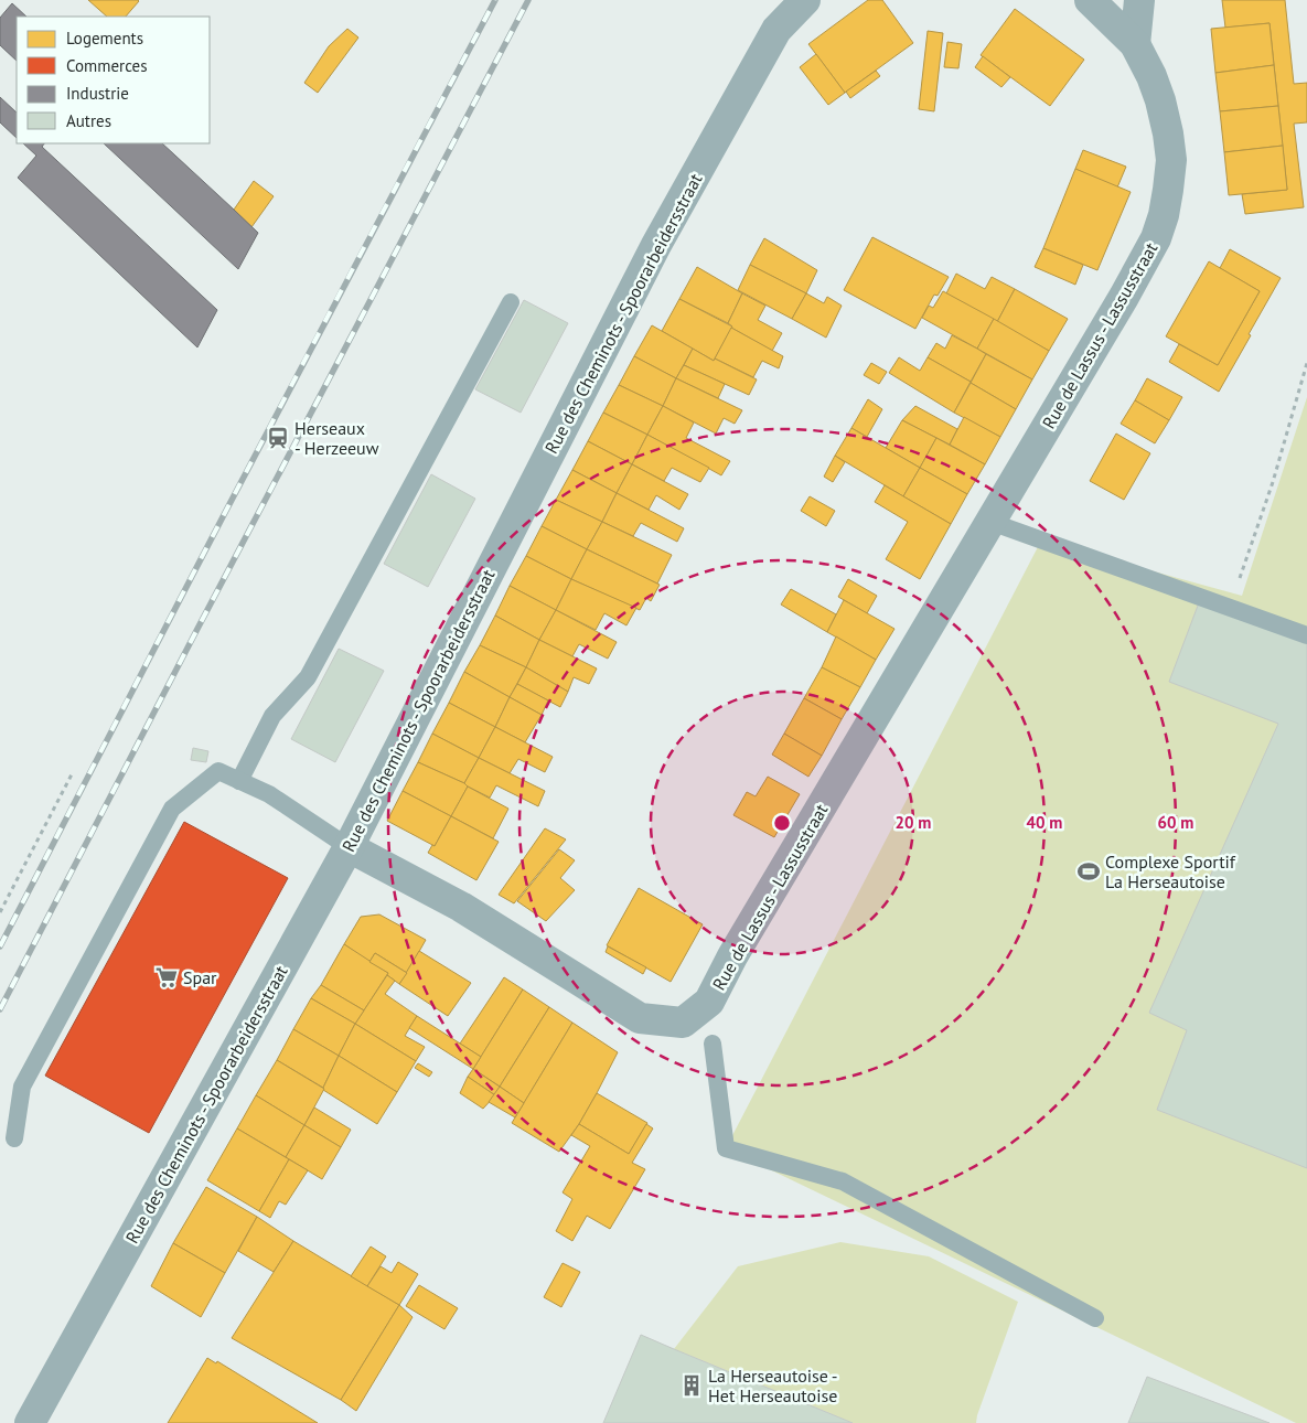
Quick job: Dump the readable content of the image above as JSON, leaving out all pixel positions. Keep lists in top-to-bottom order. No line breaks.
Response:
{"streets":{"street":["Rue des Cheminots - Spoorarbeidersstraat","Rue de Lassus - Lassusstraat"]},"crossings":[["Rue des Cheminots - Spoorarbeidersstraat","Rue de Lassus - Lassusstraat"]],"places":{"station":["Herseaux - Herzeeuw"],"sports":["Complexe Sportif La Herseautoise"],"supermarket":["Spar"],"building":["La Herseautoise - Het Herseautoise"]},"legend":["Logements","Commerces","Industrie","Autres"],"rings":["20 m","40 m","60 m"]}
